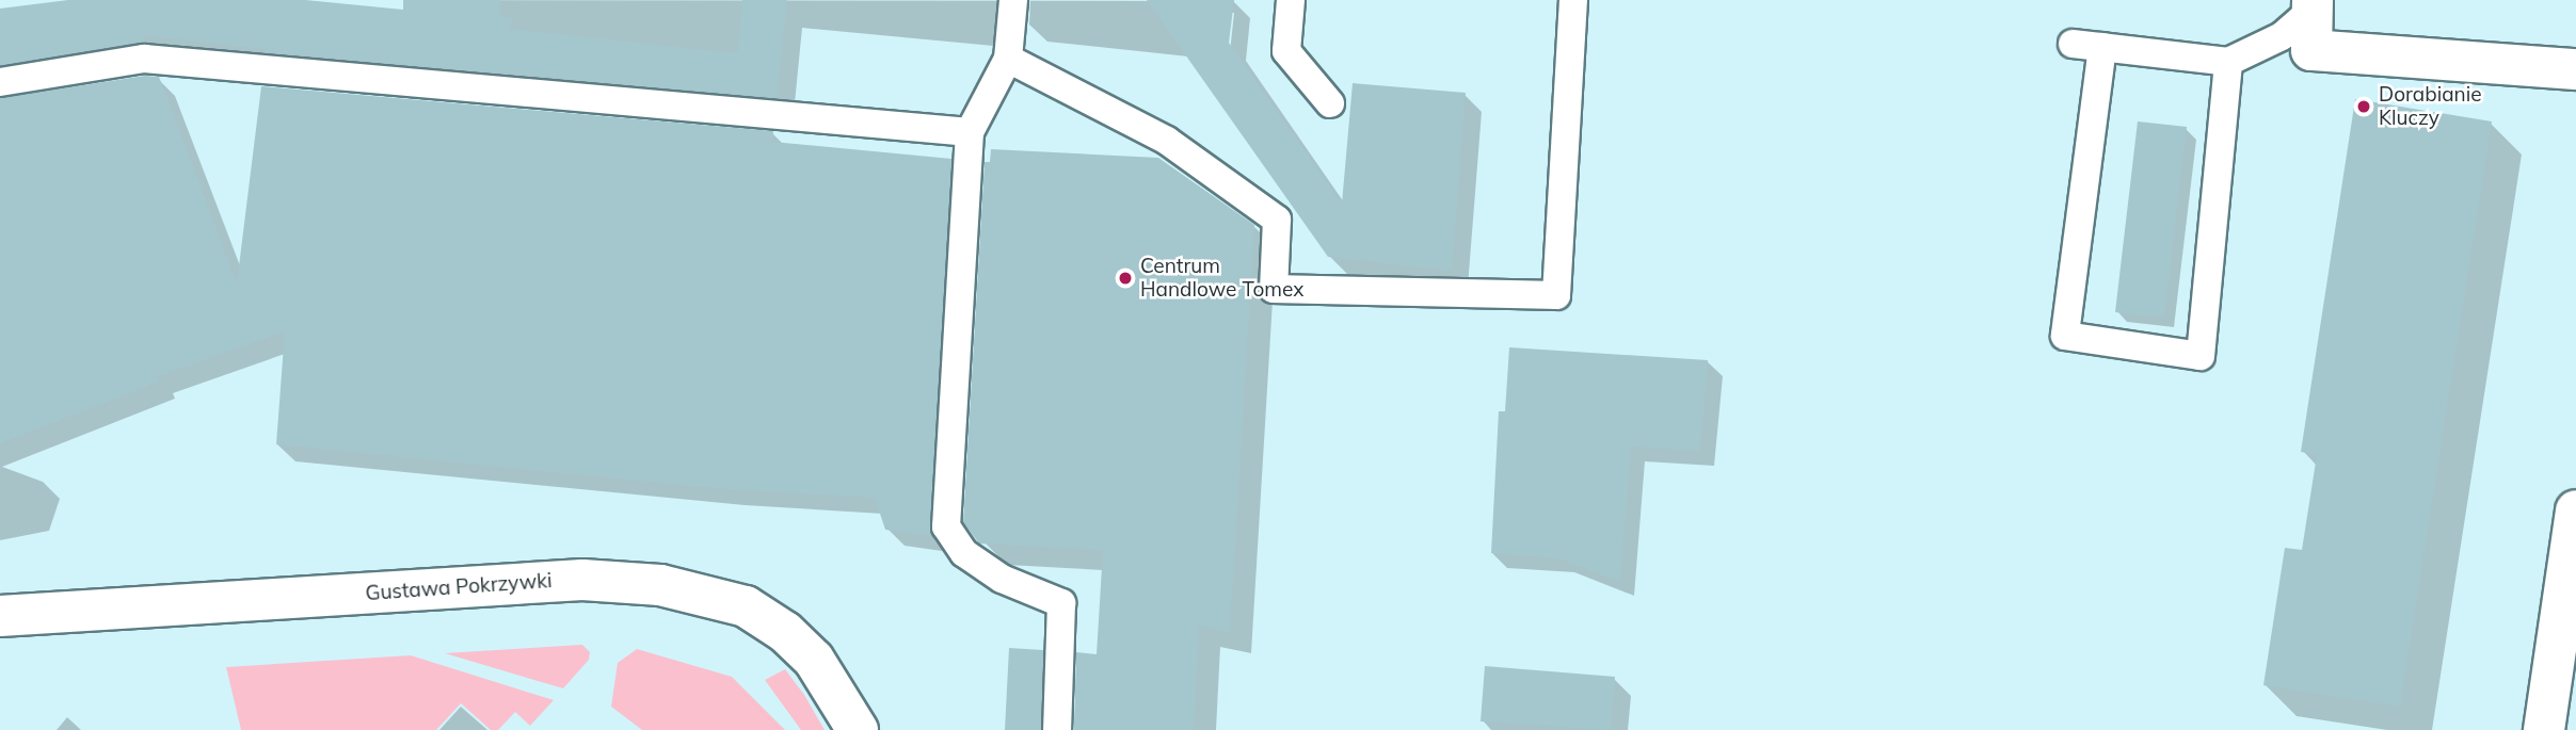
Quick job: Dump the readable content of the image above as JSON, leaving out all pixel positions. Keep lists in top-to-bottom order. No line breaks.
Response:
{"streets":{"street":["Gustawa Pokrzywki"]},"places":["Dorabianie Kluczy","Centrum Handlowe Tomex"]}
